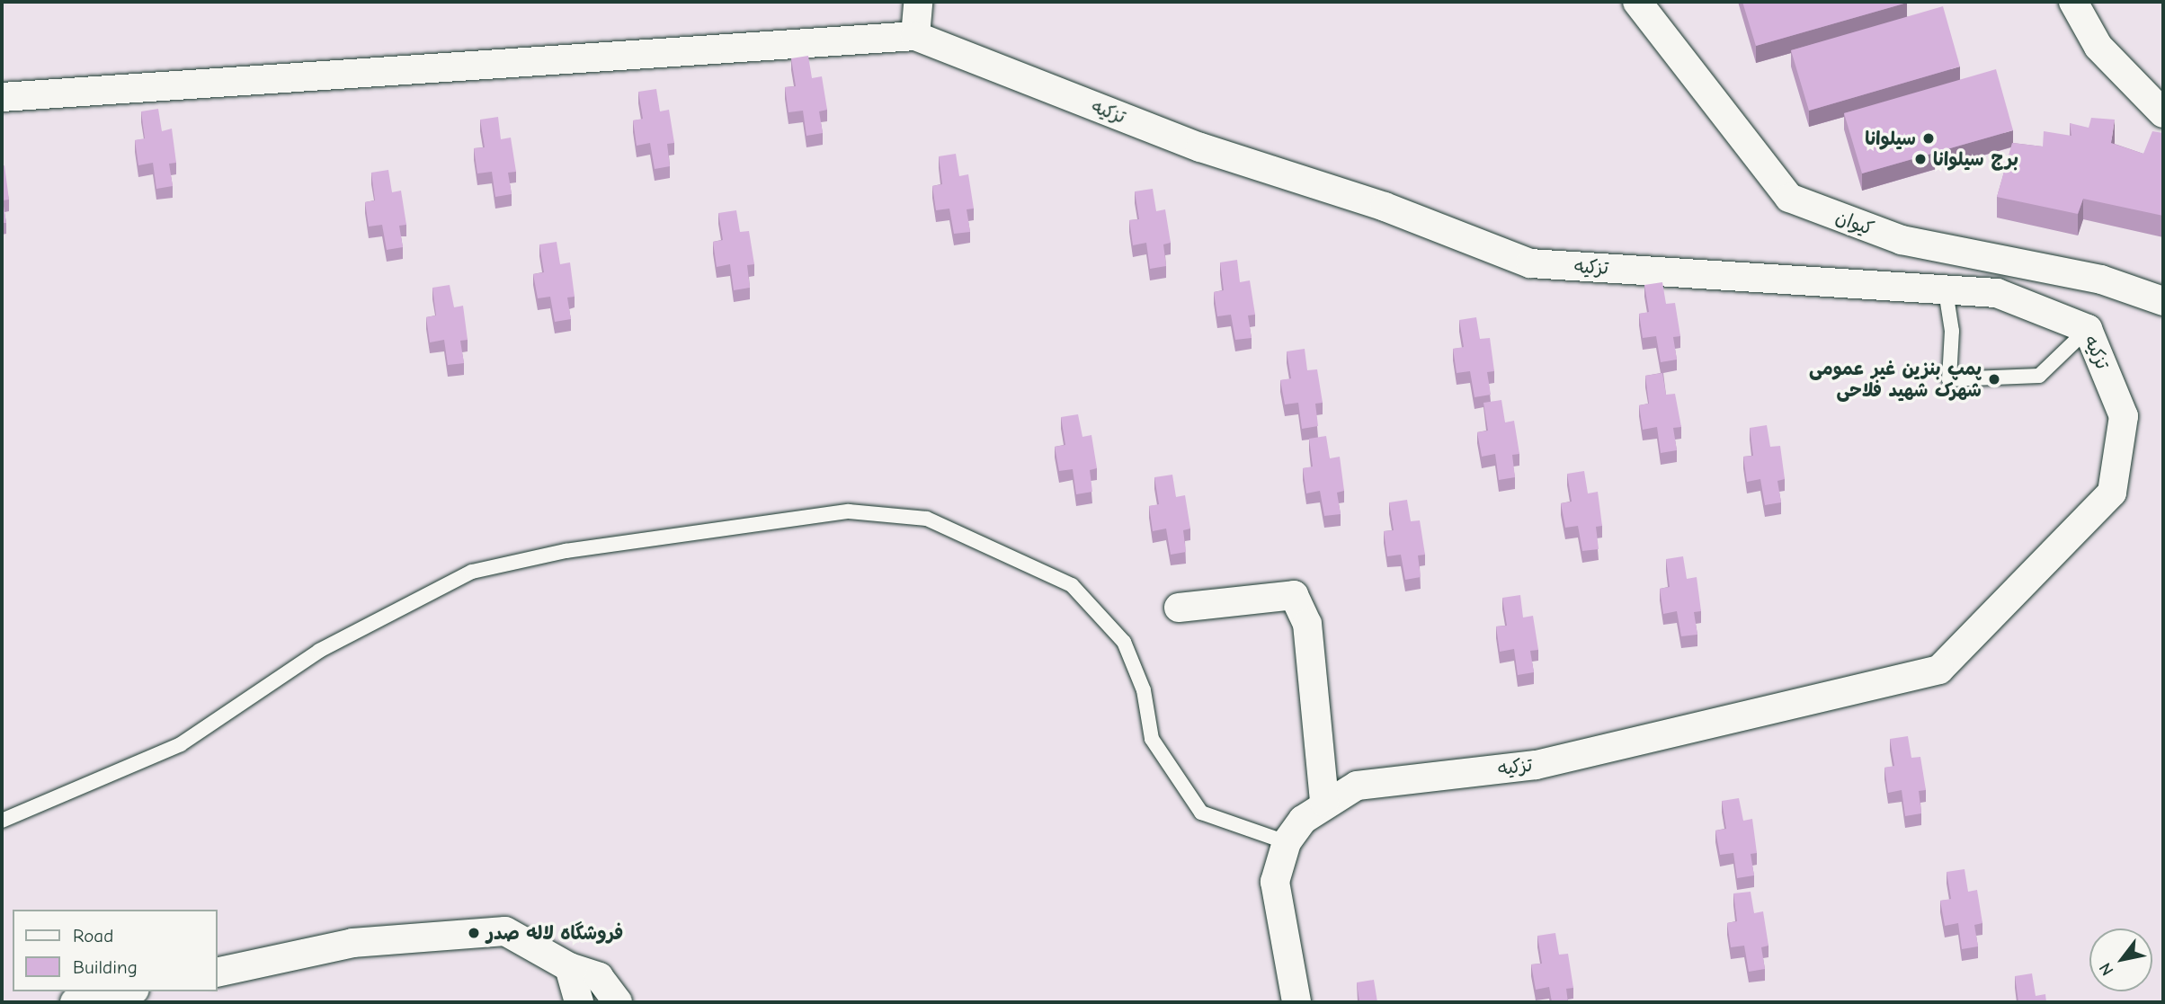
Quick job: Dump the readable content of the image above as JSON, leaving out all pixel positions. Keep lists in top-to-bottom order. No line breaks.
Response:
{"streets":{"street":["تزکیه","کیوان"]},"places":["سیلوانا","برج سیلوانا","پمپ بنزین غیر عمومی شهرک شهید فلاحی","فروشگاه لاله صدر"],"legend":["Road","Building"],"north":"bottom left"}
